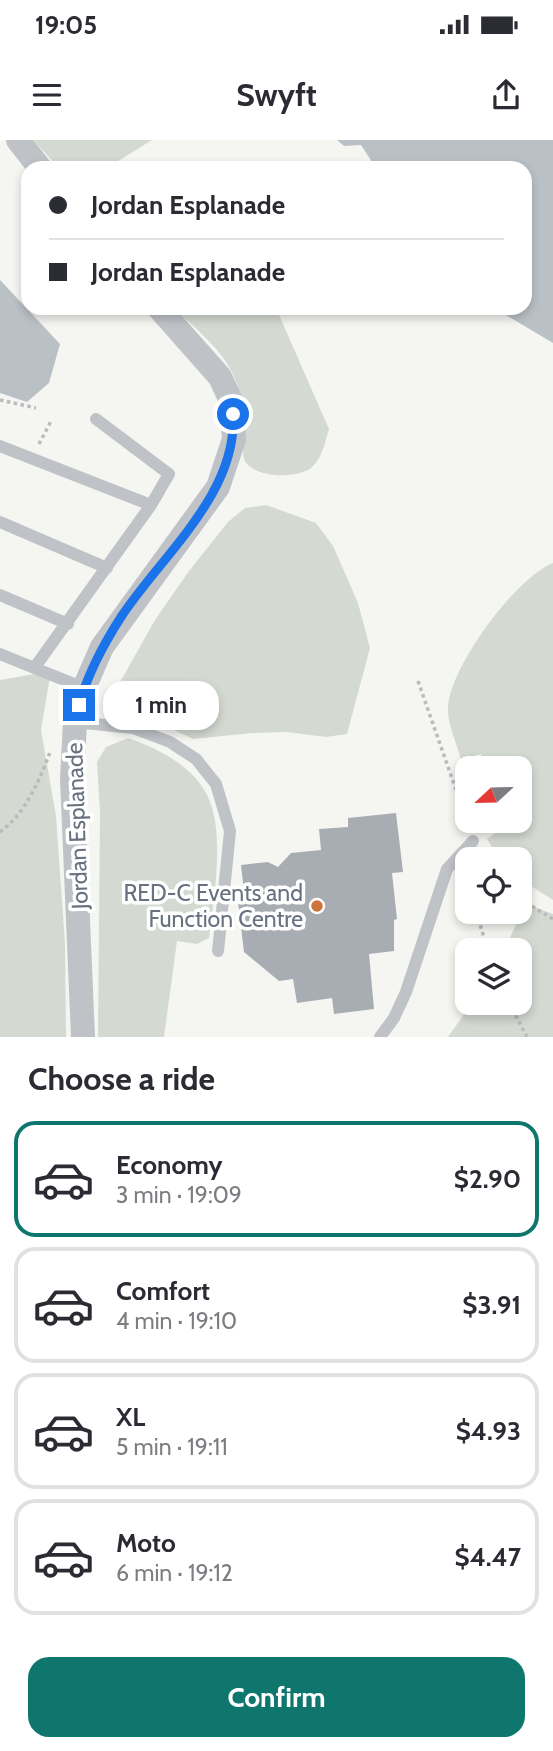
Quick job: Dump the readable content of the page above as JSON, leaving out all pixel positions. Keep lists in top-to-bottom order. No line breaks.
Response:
{"streets":{"street":["Jordan Esplanade"]},"places":["RED-C Events and Function Centre"],"north":"left","page":{"status":"19:05","header":"Swyft","banner":["Jordan Esplanade","Jordan Esplanade"],"bubble":"1 min","heading":"Choose a ride","list":[{"name":"Economy","note":"3 min · 19:09","value":"$2.90"},{"name":"Comfort","note":"4 min · 19:10","value":"$3.91"},{"name":"XL","note":"5 min · 19:11","value":"$4.93"},{"name":"Moto","note":"6 min · 19:12","value":"$4.47"}],"buttons":"Confirm"}}
